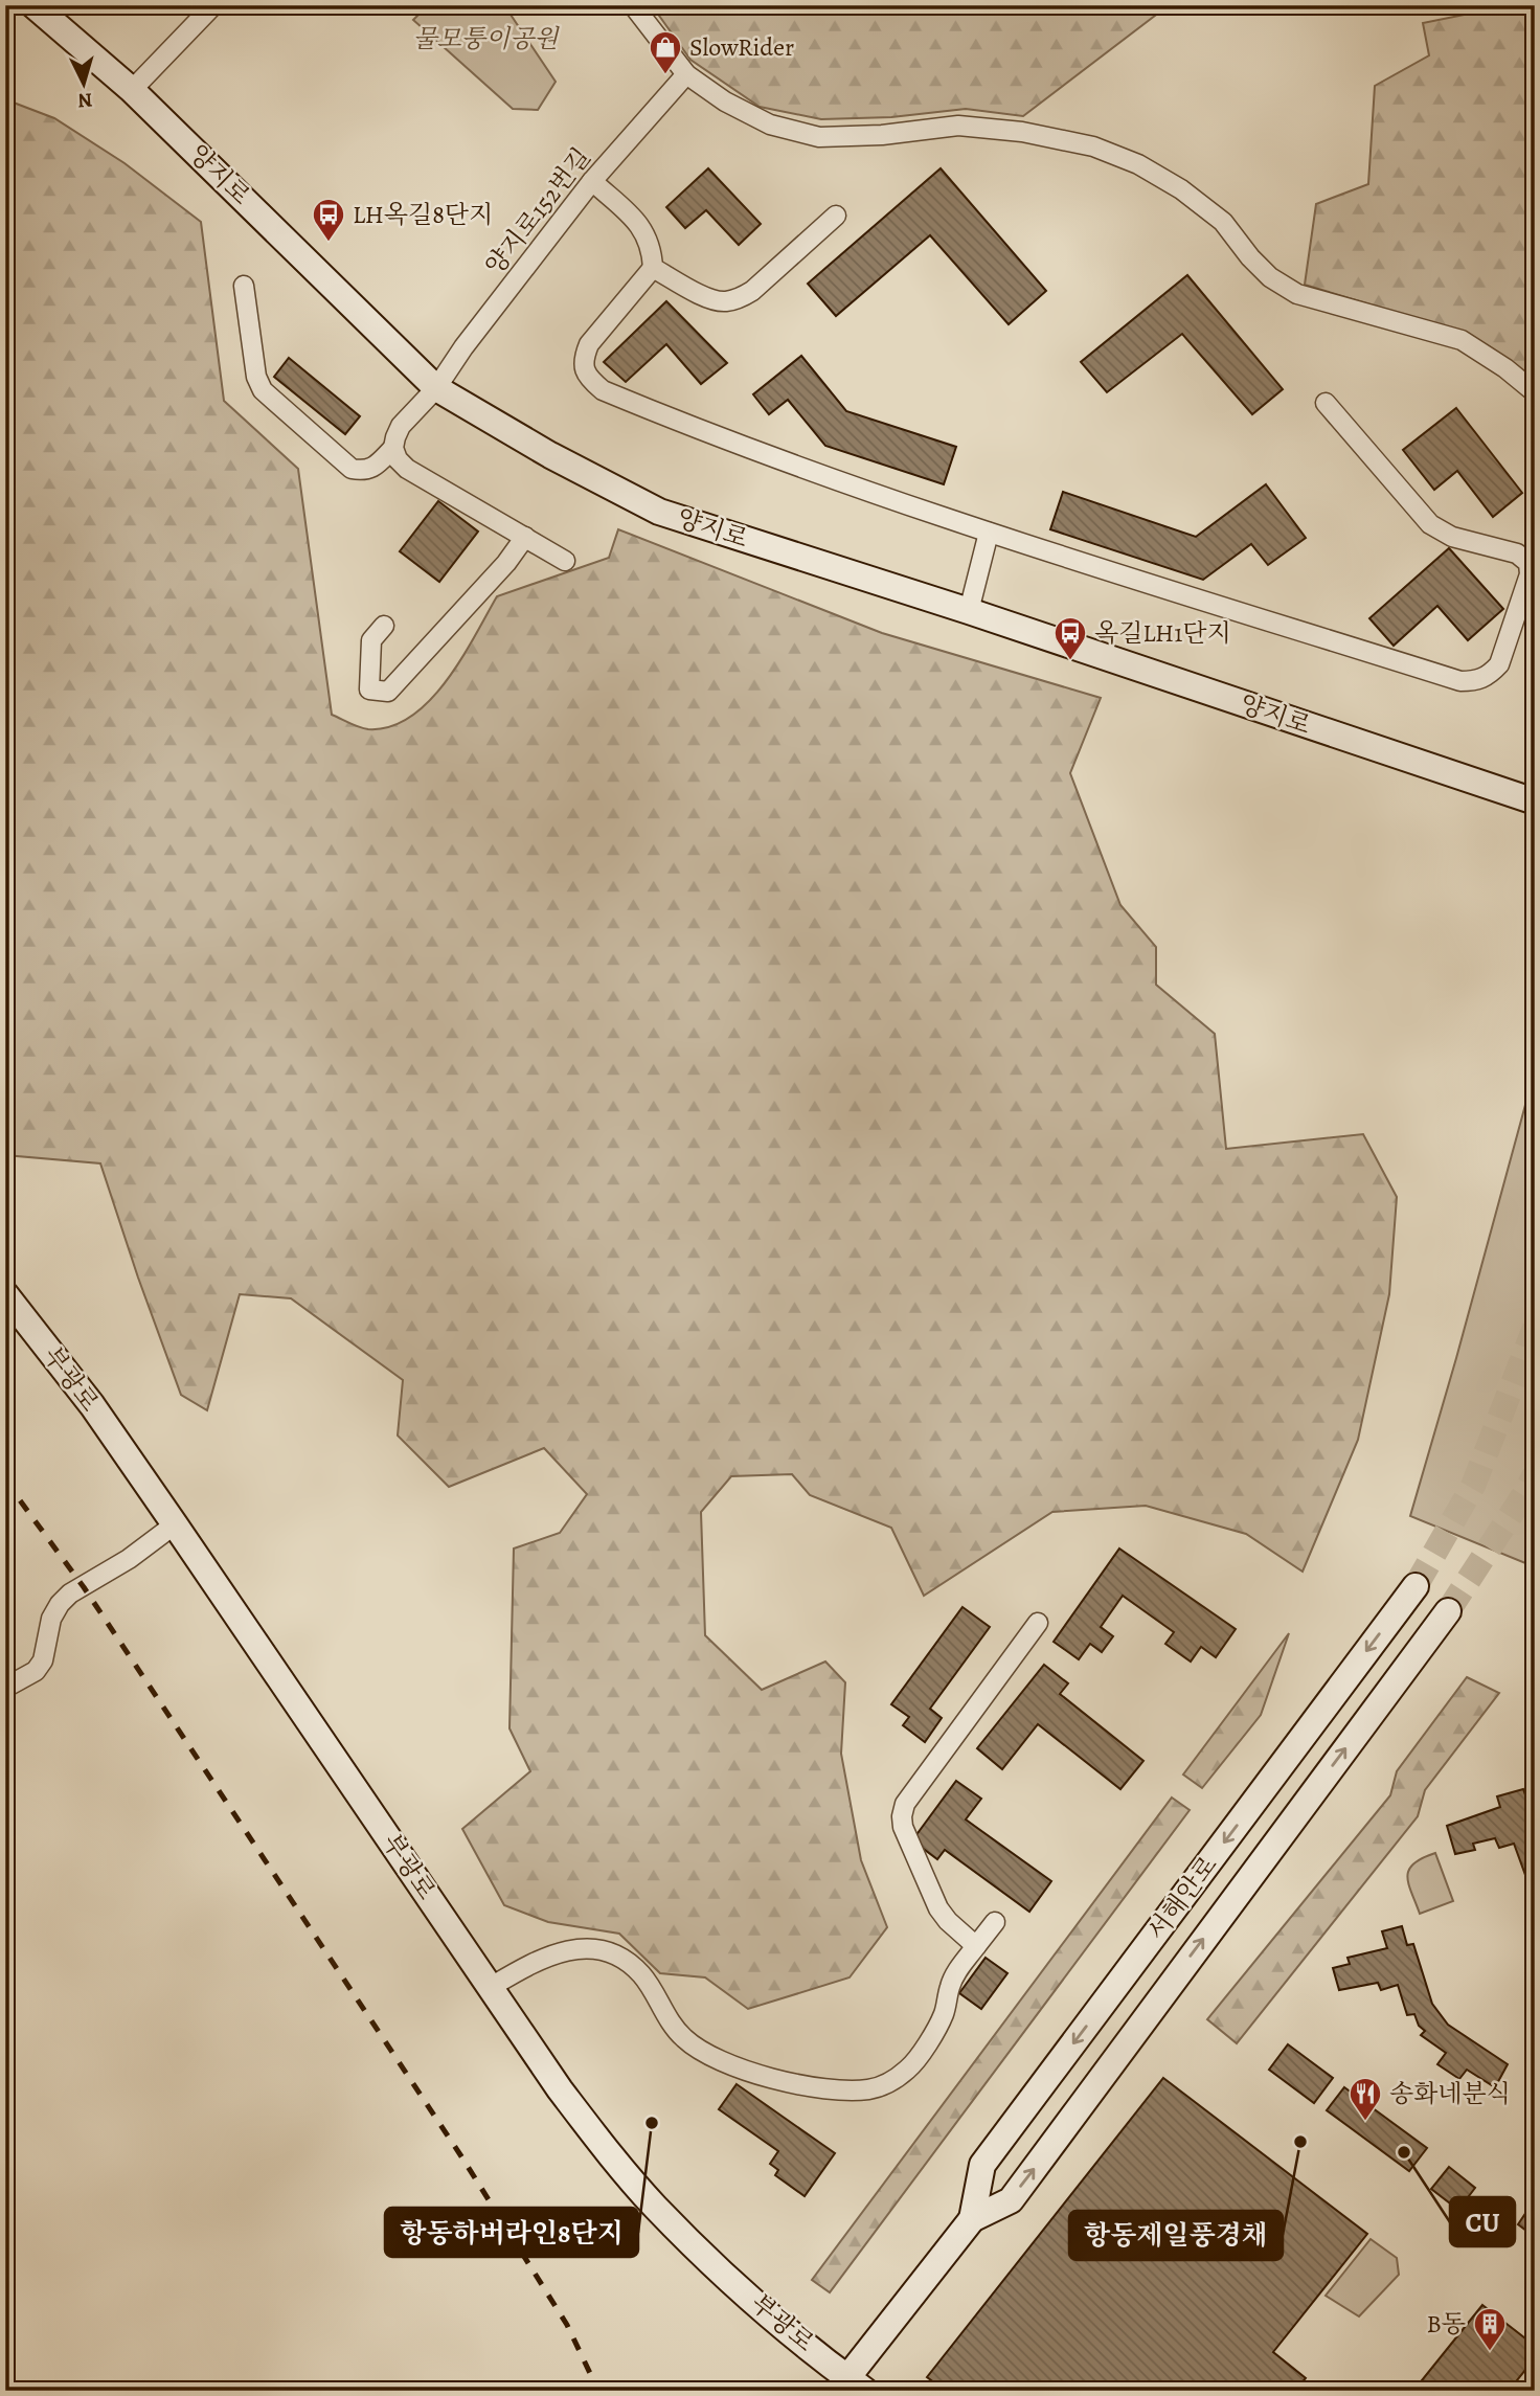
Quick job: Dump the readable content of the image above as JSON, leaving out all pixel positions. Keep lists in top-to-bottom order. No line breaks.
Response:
{"streets":{"main road":["양지로","부광로","서해안로"],"street":["양지로152번길"]},"crossings":[["양지로","양지로152번길"],["부광로","서해안로"]],"parks":["물모퉁이공원"],"places":{"shop":["SlowRider"],"bus stop":["LH옥길8단지","옥길LH1단지"],"restaurant":["송화네분식"],"other":["항동하버라인8단지","항동제일풍경채","CU"],"building":["B동"]},"north":"bottom"}
